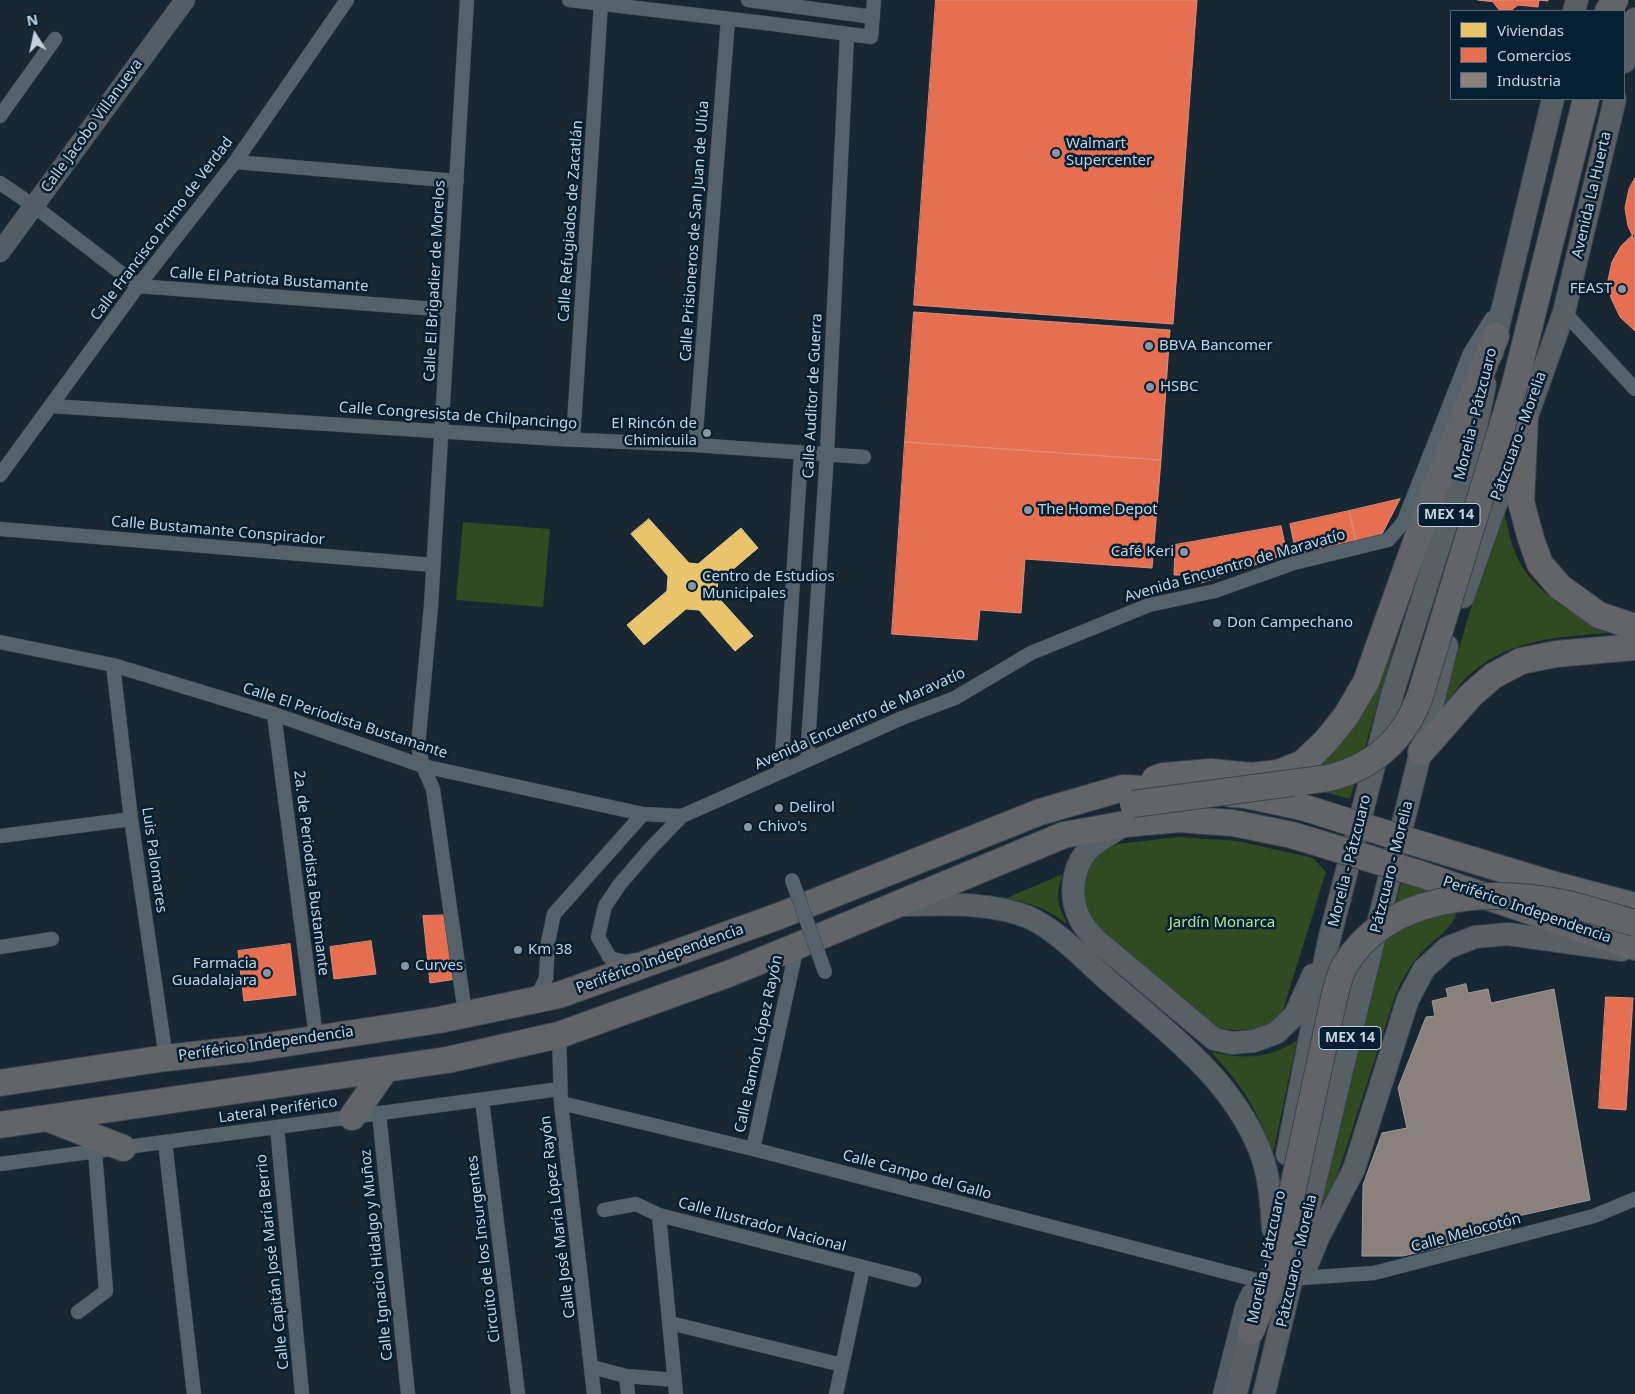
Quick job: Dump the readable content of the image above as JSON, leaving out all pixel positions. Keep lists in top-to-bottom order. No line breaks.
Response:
{"streets":{"highway":["Periférico Independencia"],"main road":["Avenida La Huerta","Morelia - Pátzcuaro","Pátzcuaro - Morelia","MEX 14"],"street":["Calle Jacobo Villanueva","Calle Refugiados de Zacatlán","Calle Francisco Primo de Verdad","Calle Prisioneros de San Juan de Ulúa","Calle El Patriota Bustamante","Calle El Brigadier de Morelos","Calle Auditor de Guerra","Calle Congresista de Chilpancingo","Calle Bustamante Conspirador","Avenida Encuentro de Maravatío","Calle El Periodista Bustamante","Luis Palomares","2a. de Periodista Bustamante","Calle Ramón López Rayón","Lateral Periférico","Calle Campo del Gallo","Calle José María López Rayón","Calle Ilustrador Nacional","Calle Melocotón","Circuito de los Insurgentes","Calle Ignacio Hidalgo y Muñoz","Calle Capitán José María Berrio"]},"crossings":[["Avenida La Huerta","Pátzcuaro - Morelia"],["Calle Refugiados de Zacatlán","Calle Congresista de Chilpancingo"],["Calle Francisco Primo de Verdad","Calle El Patriota Bustamante"],["Calle Francisco Primo de Verdad","Calle Congresista de Chilpancingo"],["Calle Prisioneros de San Juan de Ulúa","Calle Congresista de Chilpancingo"],["Calle El Patriota Bustamante","Calle El Brigadier de Morelos"],["Calle El Brigadier de Morelos","Calle Congresista de Chilpancingo"],["Calle El Brigadier de Morelos","Calle Bustamante Conspirador"],["Calle El Brigadier de Morelos","Calle El Periodista Bustamante"],["Calle Auditor de Guerra","Calle Congresista de Chilpancingo"],["Calle Auditor de Guerra","Avenida Encuentro de Maravatío"],["Morelia - Pátzcuaro","MEX 14"],["Morelia - Pátzcuaro","Calle Campo del Gallo"],["MEX 14","Avenida Encuentro de Maravatío"],["Avenida Encuentro de Maravatío","Calle El Periodista Bustamante"],["Calle El Periodista Bustamante","Luis Palomares"],["Calle El Periodista Bustamante","2a. de Periodista Bustamante"],["Luis Palomares","Periférico Independencia"],["2a. de Periodista Bustamante","Periférico Independencia"],["Periférico Independencia","Calle Ramón López Rayón"],["Periférico Independencia","Calle José María López Rayón"],["Calle Ramón López Rayón","Calle Campo del Gallo"],["Lateral Periférico","Calle José María López Rayón"],["Lateral Periférico","Circuito de los Insurgentes"],["Lateral Periférico","Calle Ignacio Hidalgo y Muñoz"],["Lateral Periférico","Calle Capitán José María Berrio"],["Calle Campo del Gallo","Calle José María López Rayón"]],"parks":["Jardín Monarca"],"places":["Walmart Supercenter","FEAST","BBVA Bancomer","HSBC","El Rincón de Chimicuila","The Home Depot","Café Keri","Centro de Estudios Municipales","Don Campechano","Delirol","Chivo's","Km 38","Curves","Farmacia Guadalajara"],"legend":["Viviendas","Comercios","Industria"],"north":"top"}
